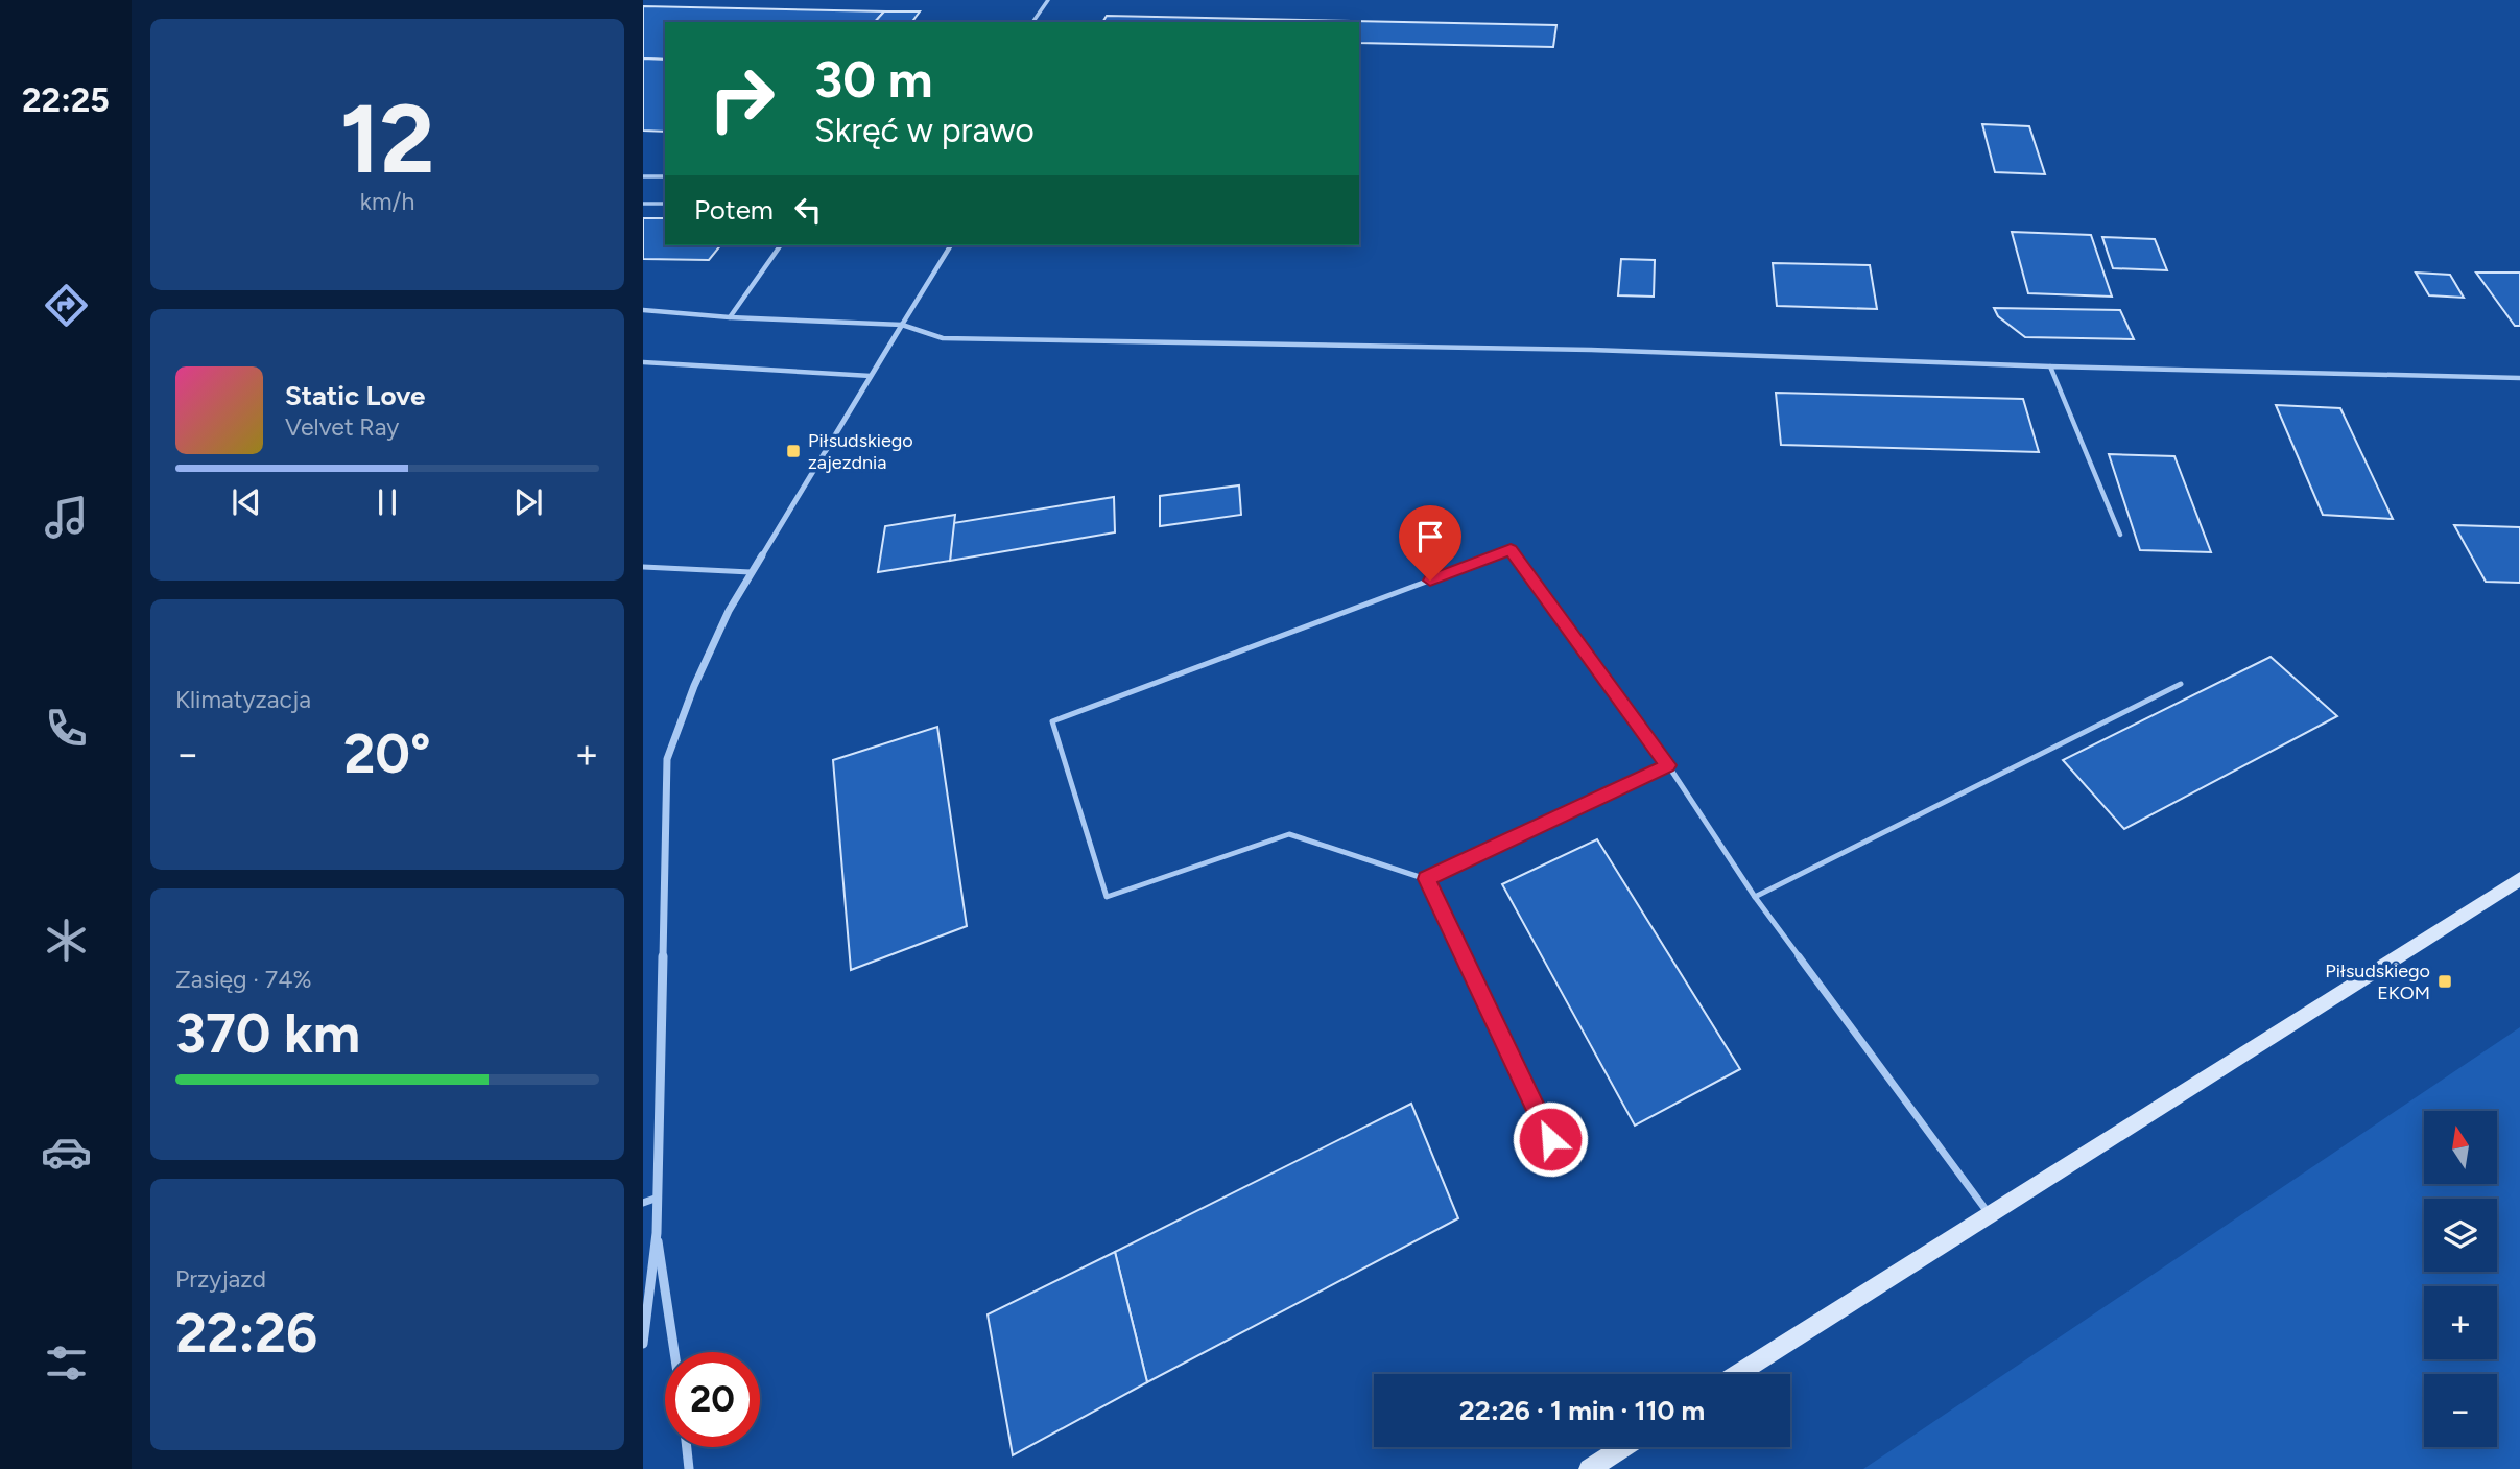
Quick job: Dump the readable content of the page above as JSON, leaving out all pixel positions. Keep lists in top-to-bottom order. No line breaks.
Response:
{"places":{"transit":["Piłsudskiego zajezdnia","Piłsudskiego EKOM"]},"north":"top","page":{"tabs":"22:25","tile":[["12","km/h"],"Klimatyzacja",["Zasięg · 74%","370 km"],["Przyjazd","22:26"]],"turn":["30 m","Skręć w prawo"],"then":"Potem","song":["Static Love","Velvet Ray"],"heat":["−","20°","+"],"map_buttons":["+","−"],"limit":"20","trip":"22:26 · 1 min · 110 m"}}
